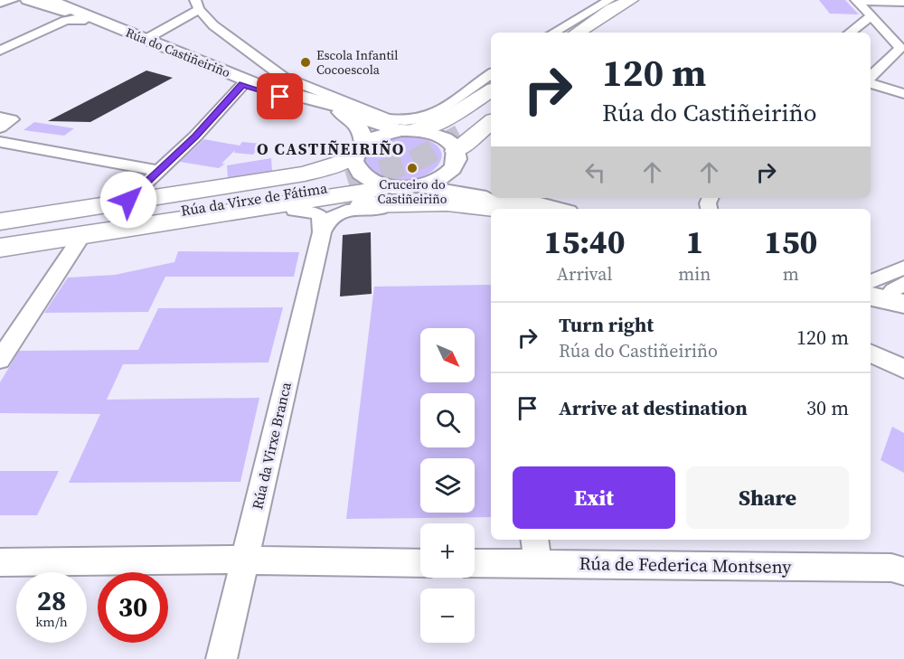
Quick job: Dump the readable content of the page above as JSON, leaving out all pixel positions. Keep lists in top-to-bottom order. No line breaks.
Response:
{"streets":{"highway":["Rúa da Virxe de Fátima"],"main road":["Rúa do Castiñeiriño"],"street":["Rúa da Virxe Branca","Rúa de Federica Montseny"]},"crossings":[["Rúa do Castiñeiriño","Rúa da Virxe de Fátima"]],"districts":["O CASTIÑEIRIÑO"],"places":["Escola Infantil Cocoescola","Cruceiro do Castiñeiriño"],"north":"bottom right","page":{"turn":["120 m","Rúa do Castiñeiriño"],"eta":["15:40","Arrival","1","min","150","m"],"list":[{"name":"Turn right","note":"Rúa do Castiñeiriño","value":"120 m"},{"name":"Arrive at destination","value":"30 m"}],"map_buttons":["+","−"],"buttons":["Exit","Share"],"speed":"28 km/h","limit":"30"}}
